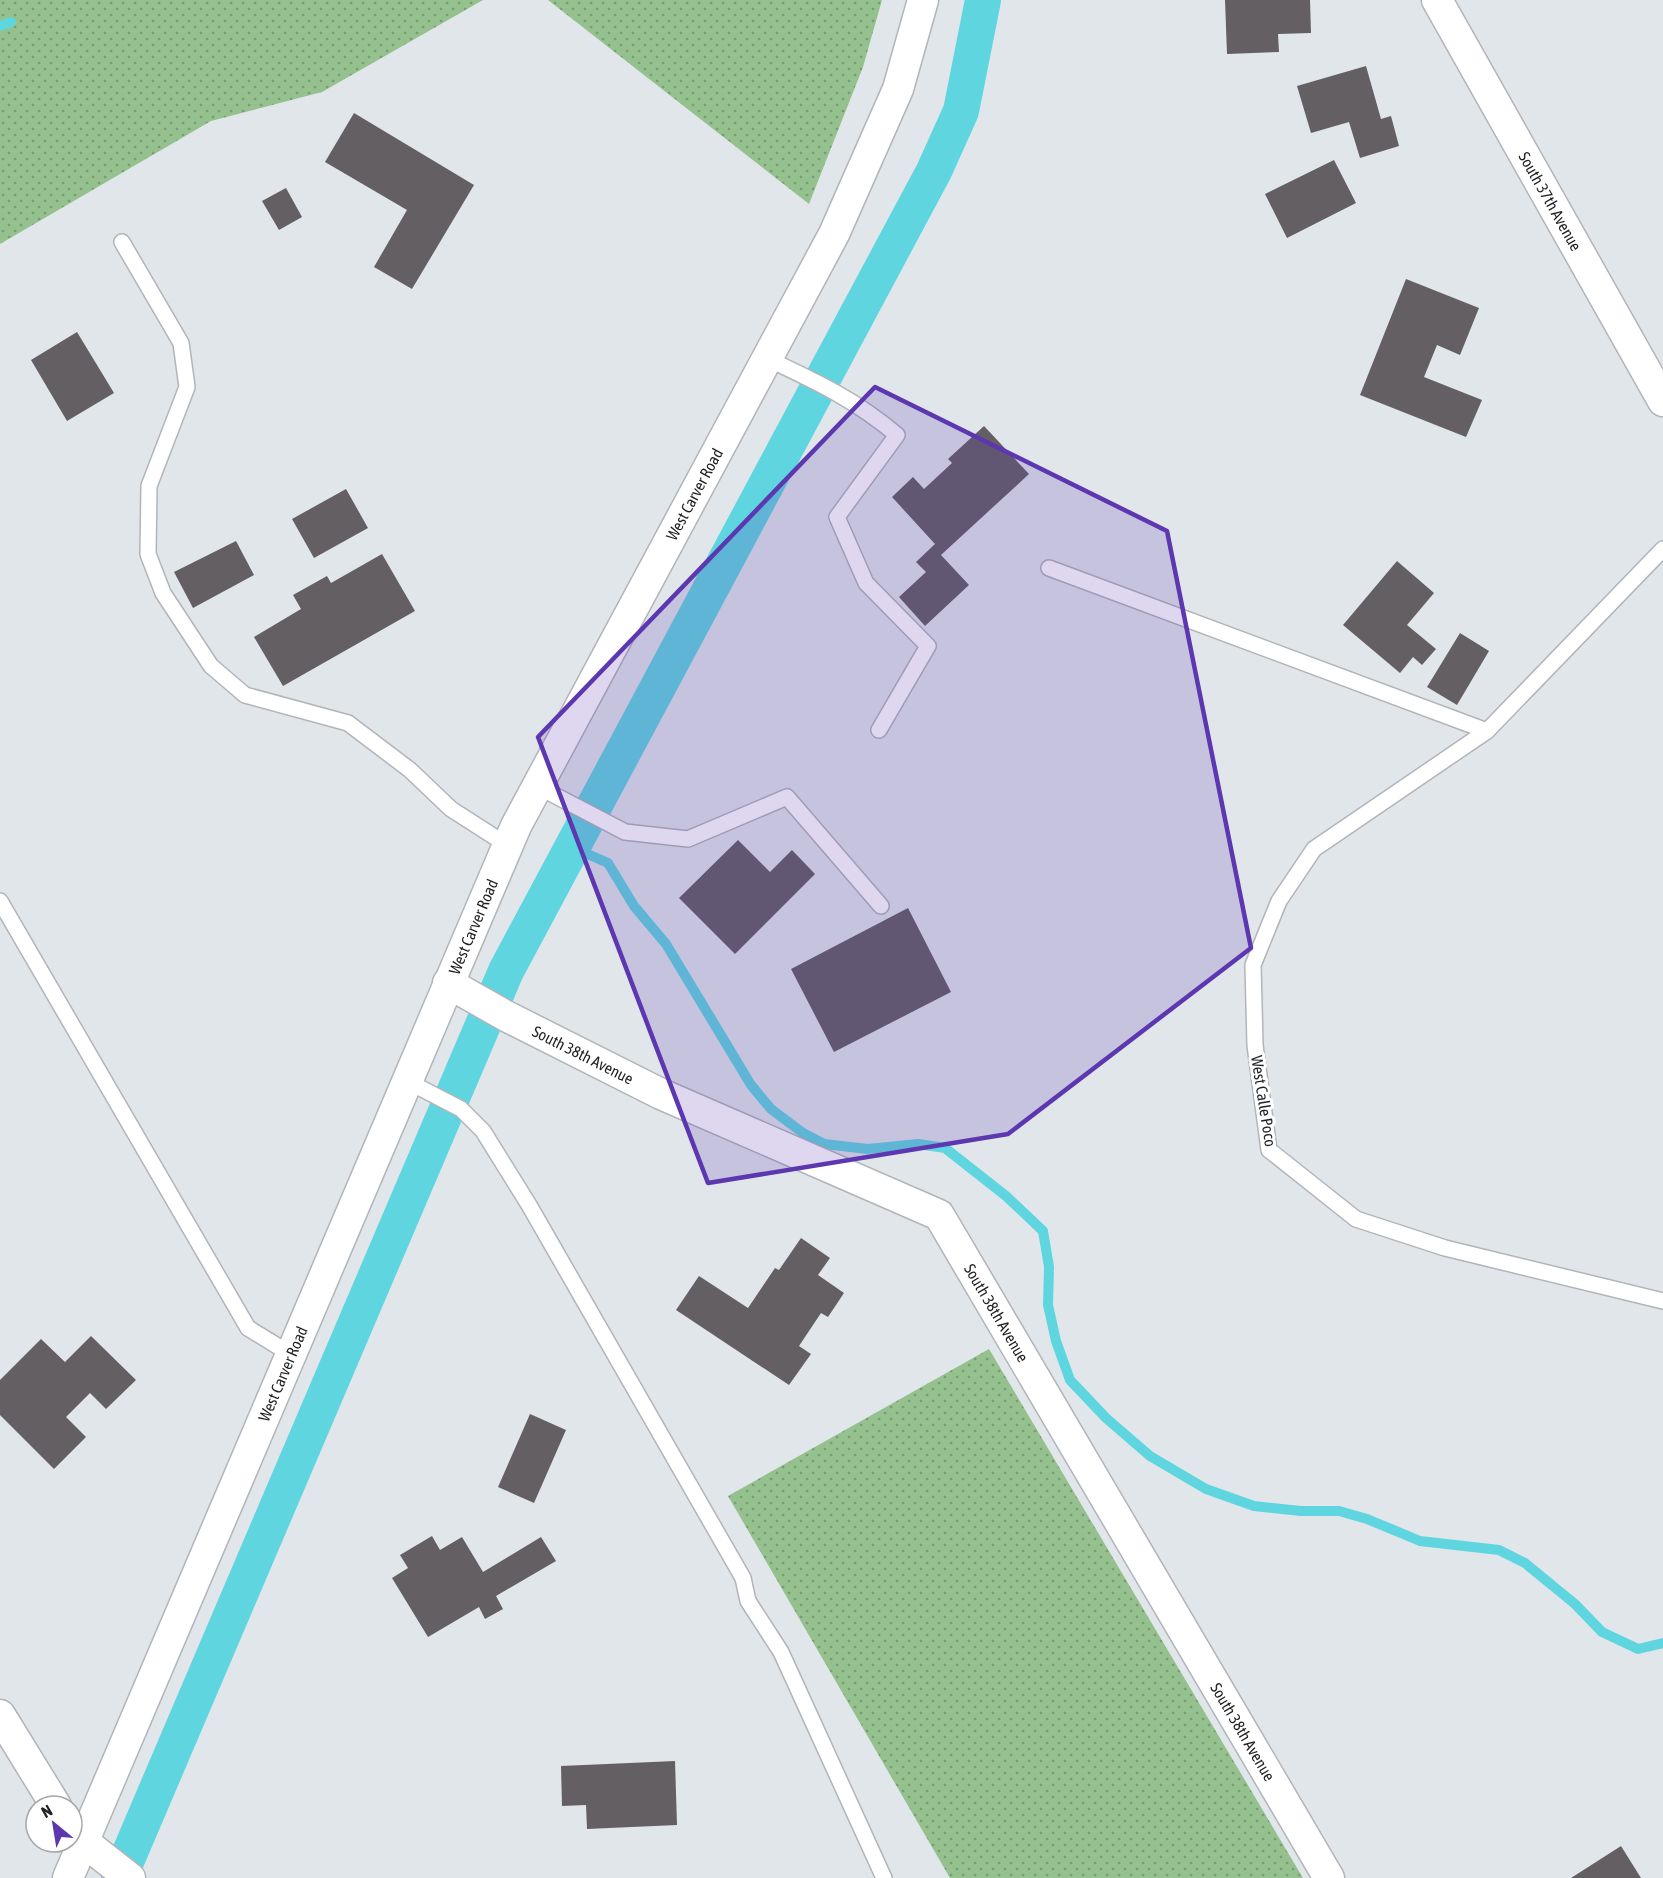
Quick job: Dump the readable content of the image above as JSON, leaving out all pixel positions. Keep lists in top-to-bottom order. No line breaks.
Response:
{"streets":{"street":["South 37th Avenue","West Carver Road","South 38th Avenue"],"lane":["West Calle Poco"]},"crossings":[["West Carver Road","South 38th Avenue"]],"north":"top left"}
